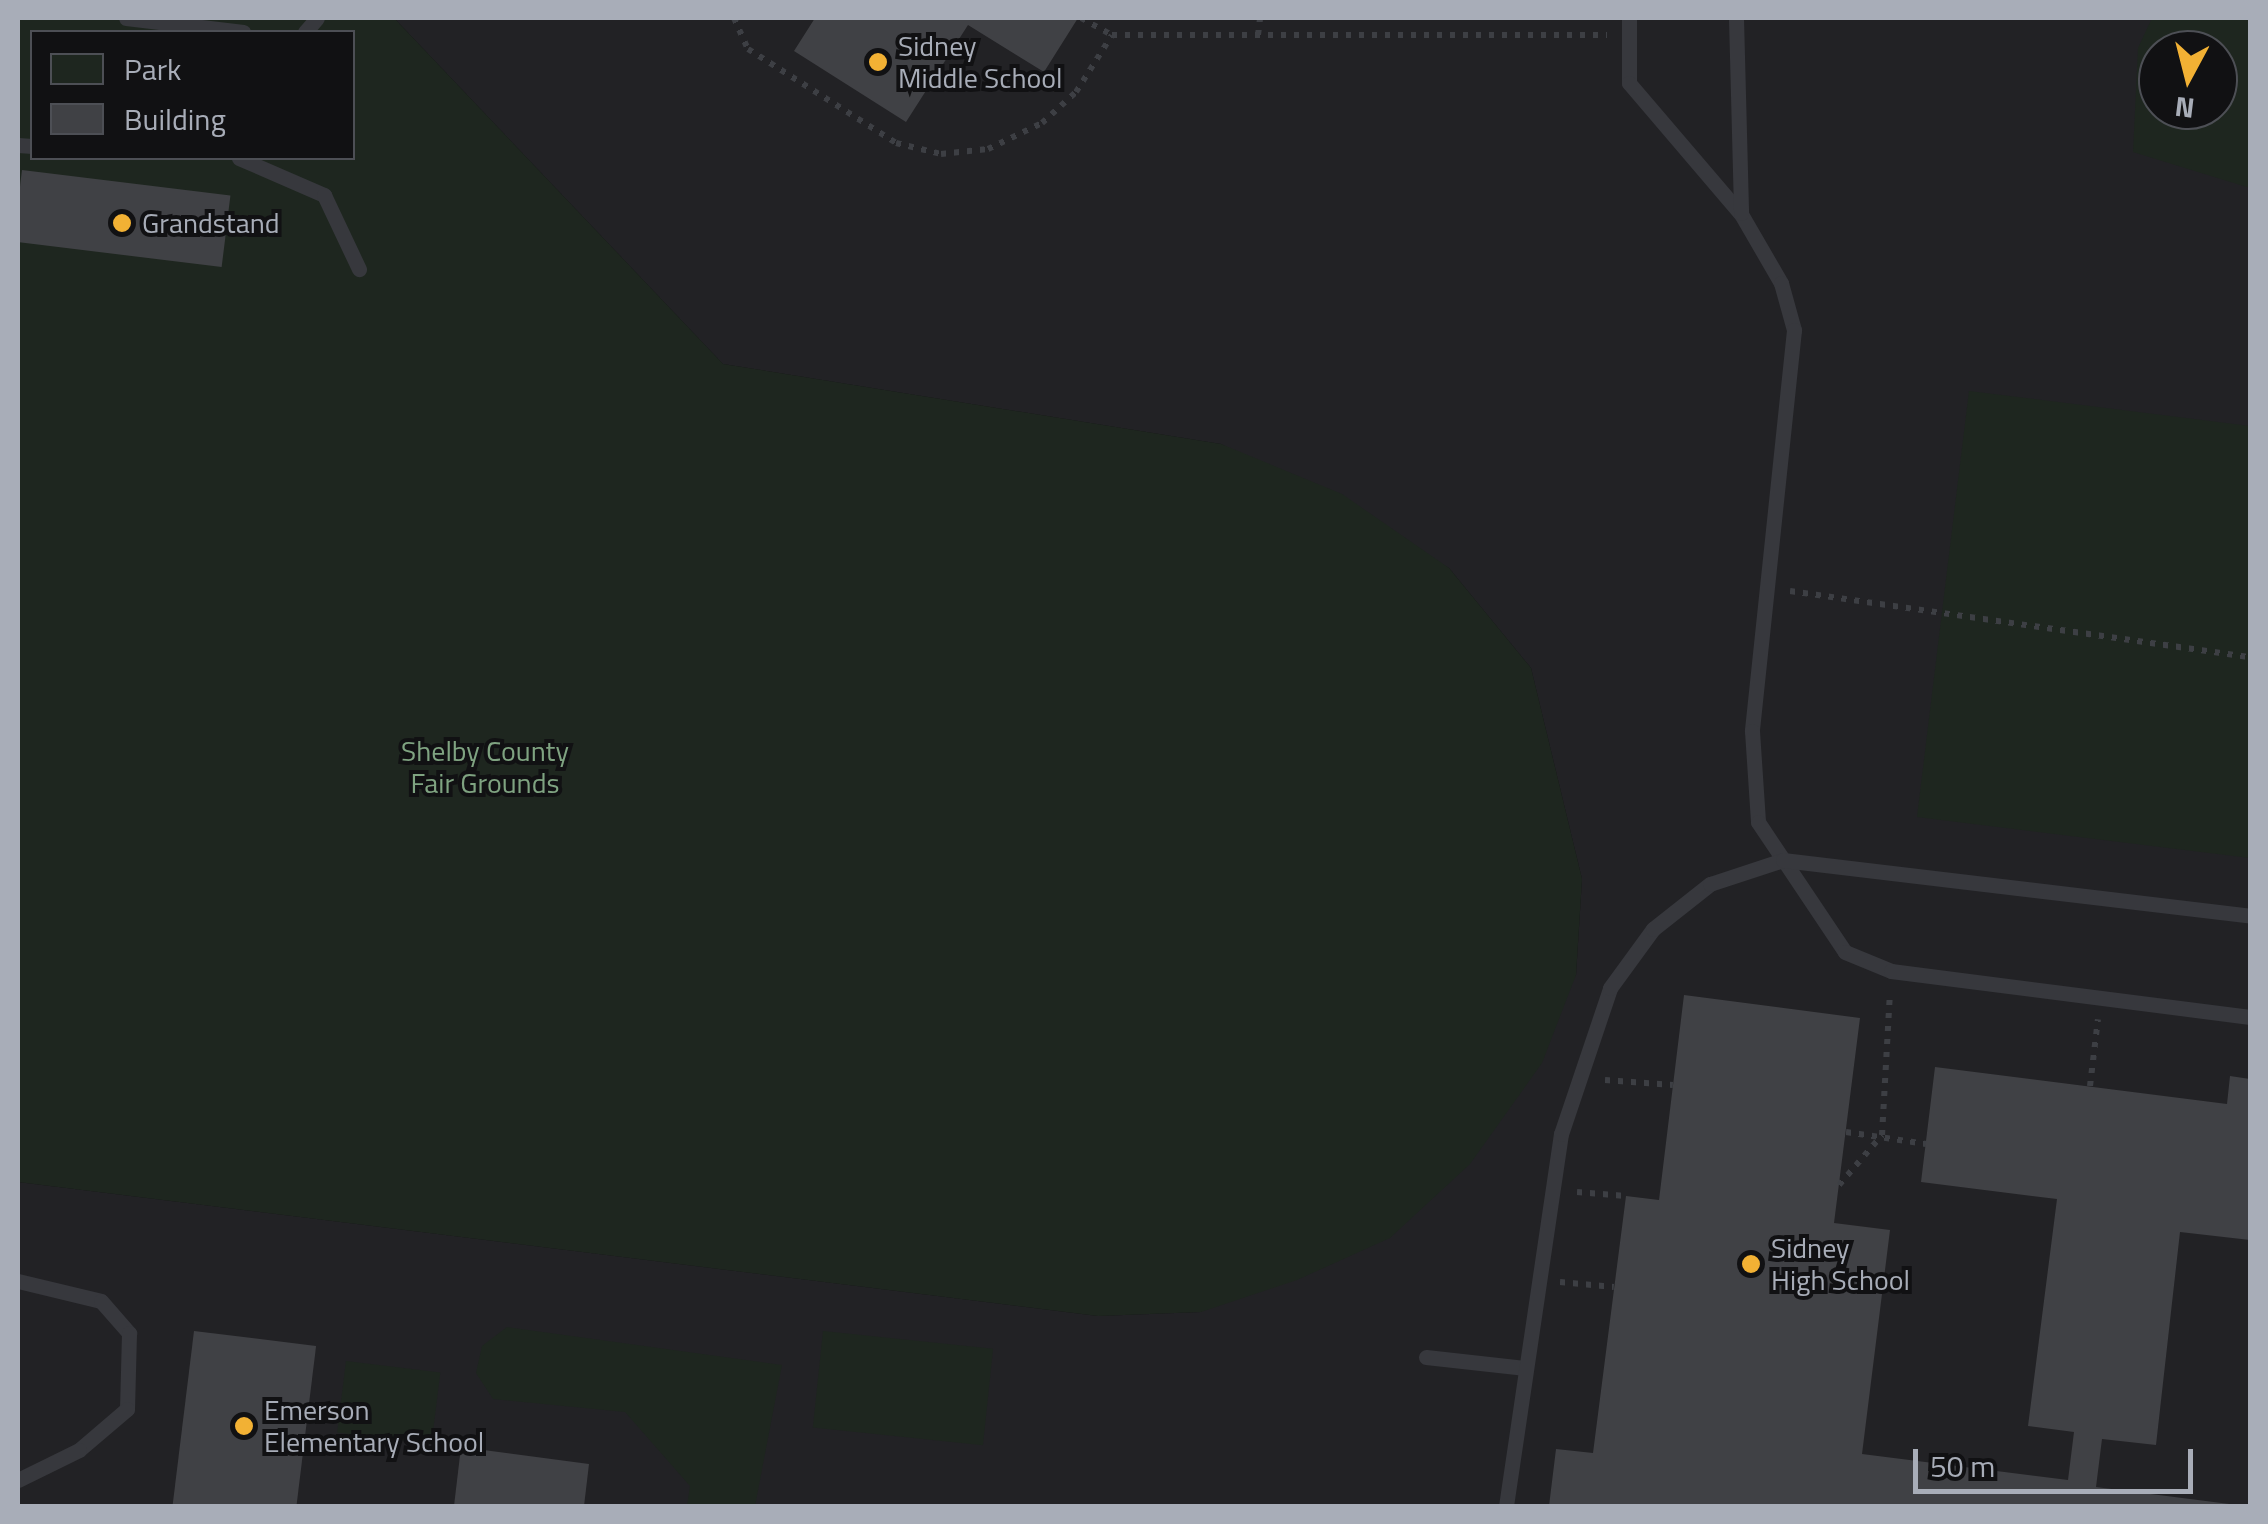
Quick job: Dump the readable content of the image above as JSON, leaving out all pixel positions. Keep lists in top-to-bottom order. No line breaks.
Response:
{"parks":["Shelby County Fair Grounds"],"places":["Sidney Middle School","Grandstand","Sidney High School","Emerson Elementary School"],"legend":["Park","Building"],"scale_bar":"50 m","north":"bottom"}
